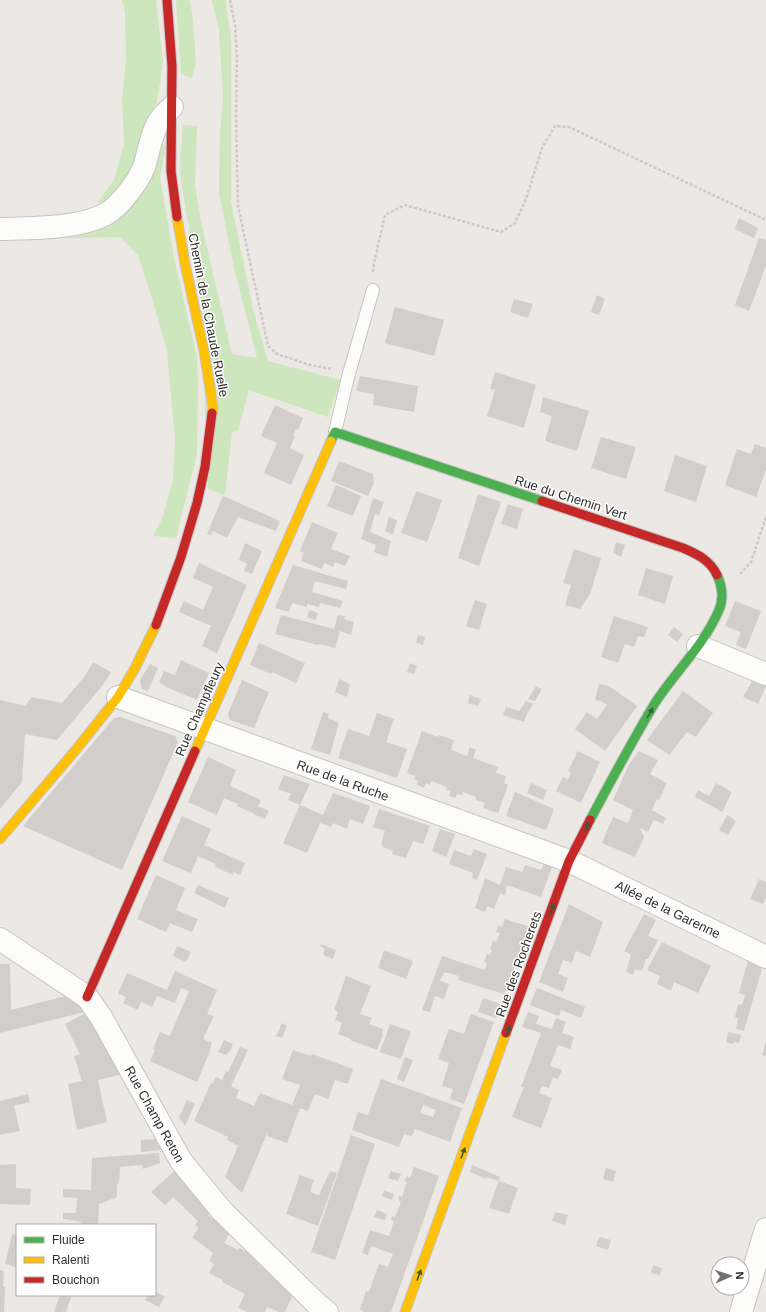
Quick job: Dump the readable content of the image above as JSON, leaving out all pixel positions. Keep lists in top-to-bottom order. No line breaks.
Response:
{"streets":{"street":["Chemin de la Chaude Ruelle","Rue du Chemin Vert","Rue Champfleury","Rue de la Ruche","Allée de la Garenne","Rue des Rocherets","Rue Champ Reton"]},"crossings":[["Chemin de la Chaude Ruelle","Rue de la Ruche"],["Rue du Chemin Vert","Rue Champfleury"],["Rue du Chemin Vert","Rue des Rocherets"],["Rue Champfleury","Rue de la Ruche"],["Rue Champfleury","Rue Champ Reton"],["Rue de la Ruche","Allée de la Garenne"],["Rue de la Ruche","Rue des Rocherets"],["Allée de la Garenne","Rue des Rocherets"]],"one_way":["Rue des Rocherets"],"legend":["Fluide","Ralenti","Bouchon"],"north":"right"}
